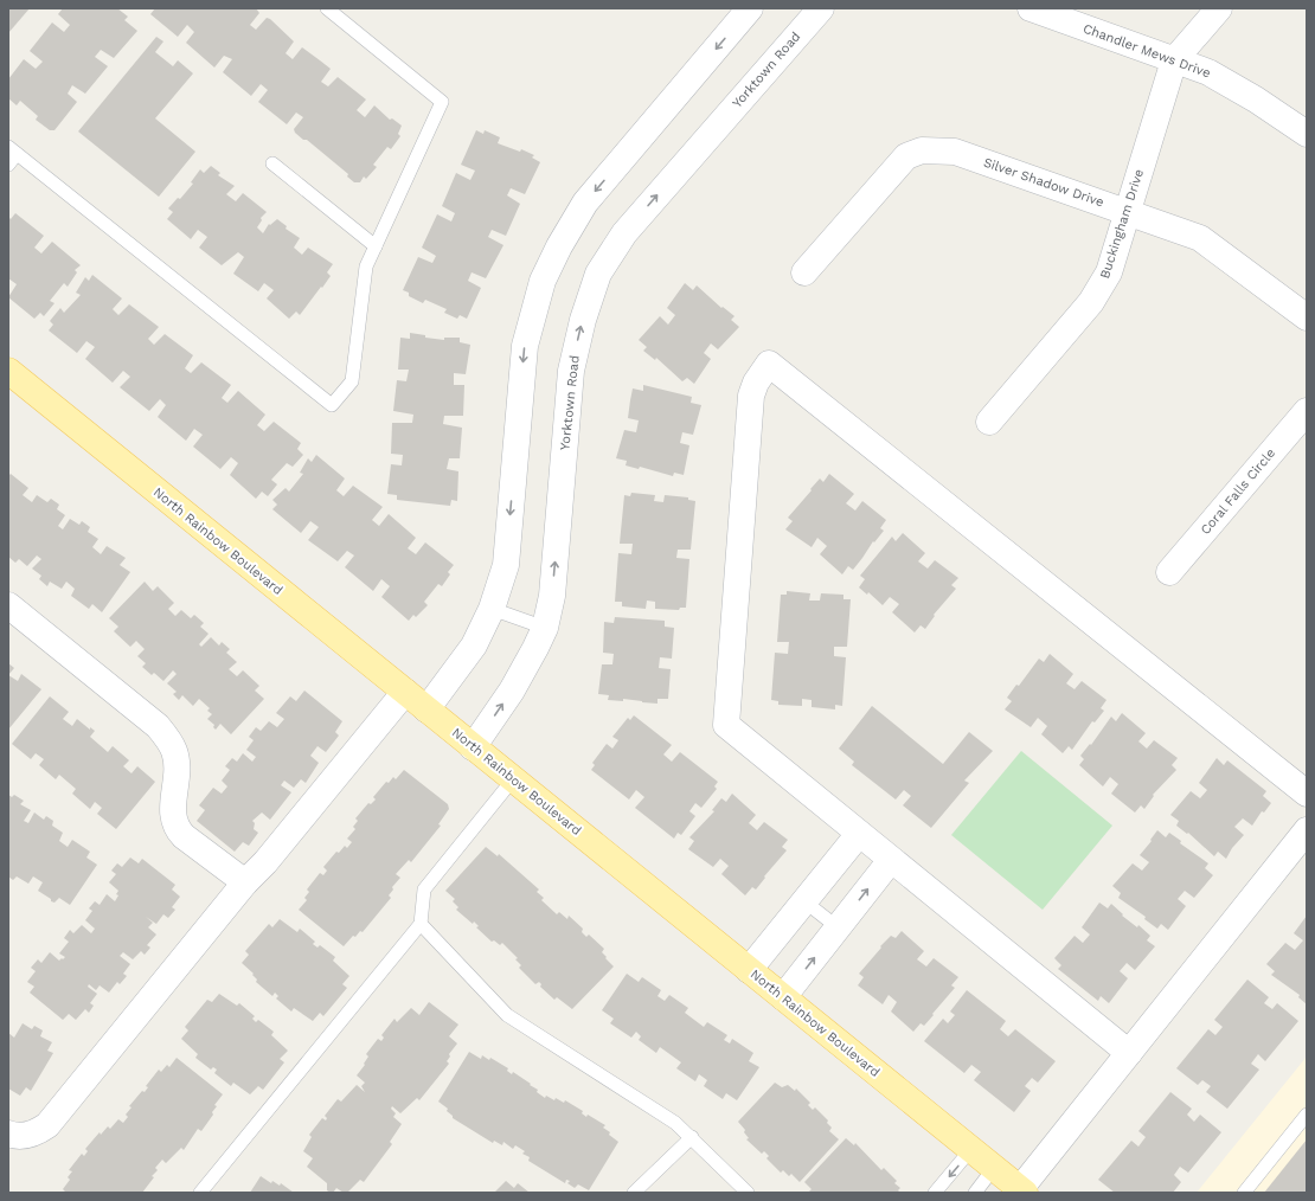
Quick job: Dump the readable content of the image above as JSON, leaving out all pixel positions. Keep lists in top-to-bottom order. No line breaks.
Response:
{"streets":{"main road":["North Rainbow Boulevard"],"street":["Chandler Mews Drive","Yorktown Road","Silver Shadow Drive","Buckingham Drive","Coral Falls Circle"]},"crossings":[["Chandler Mews Drive","Buckingham Drive"],["Yorktown Road","North Rainbow Boulevard"],["Silver Shadow Drive","Buckingham Drive"]]}
